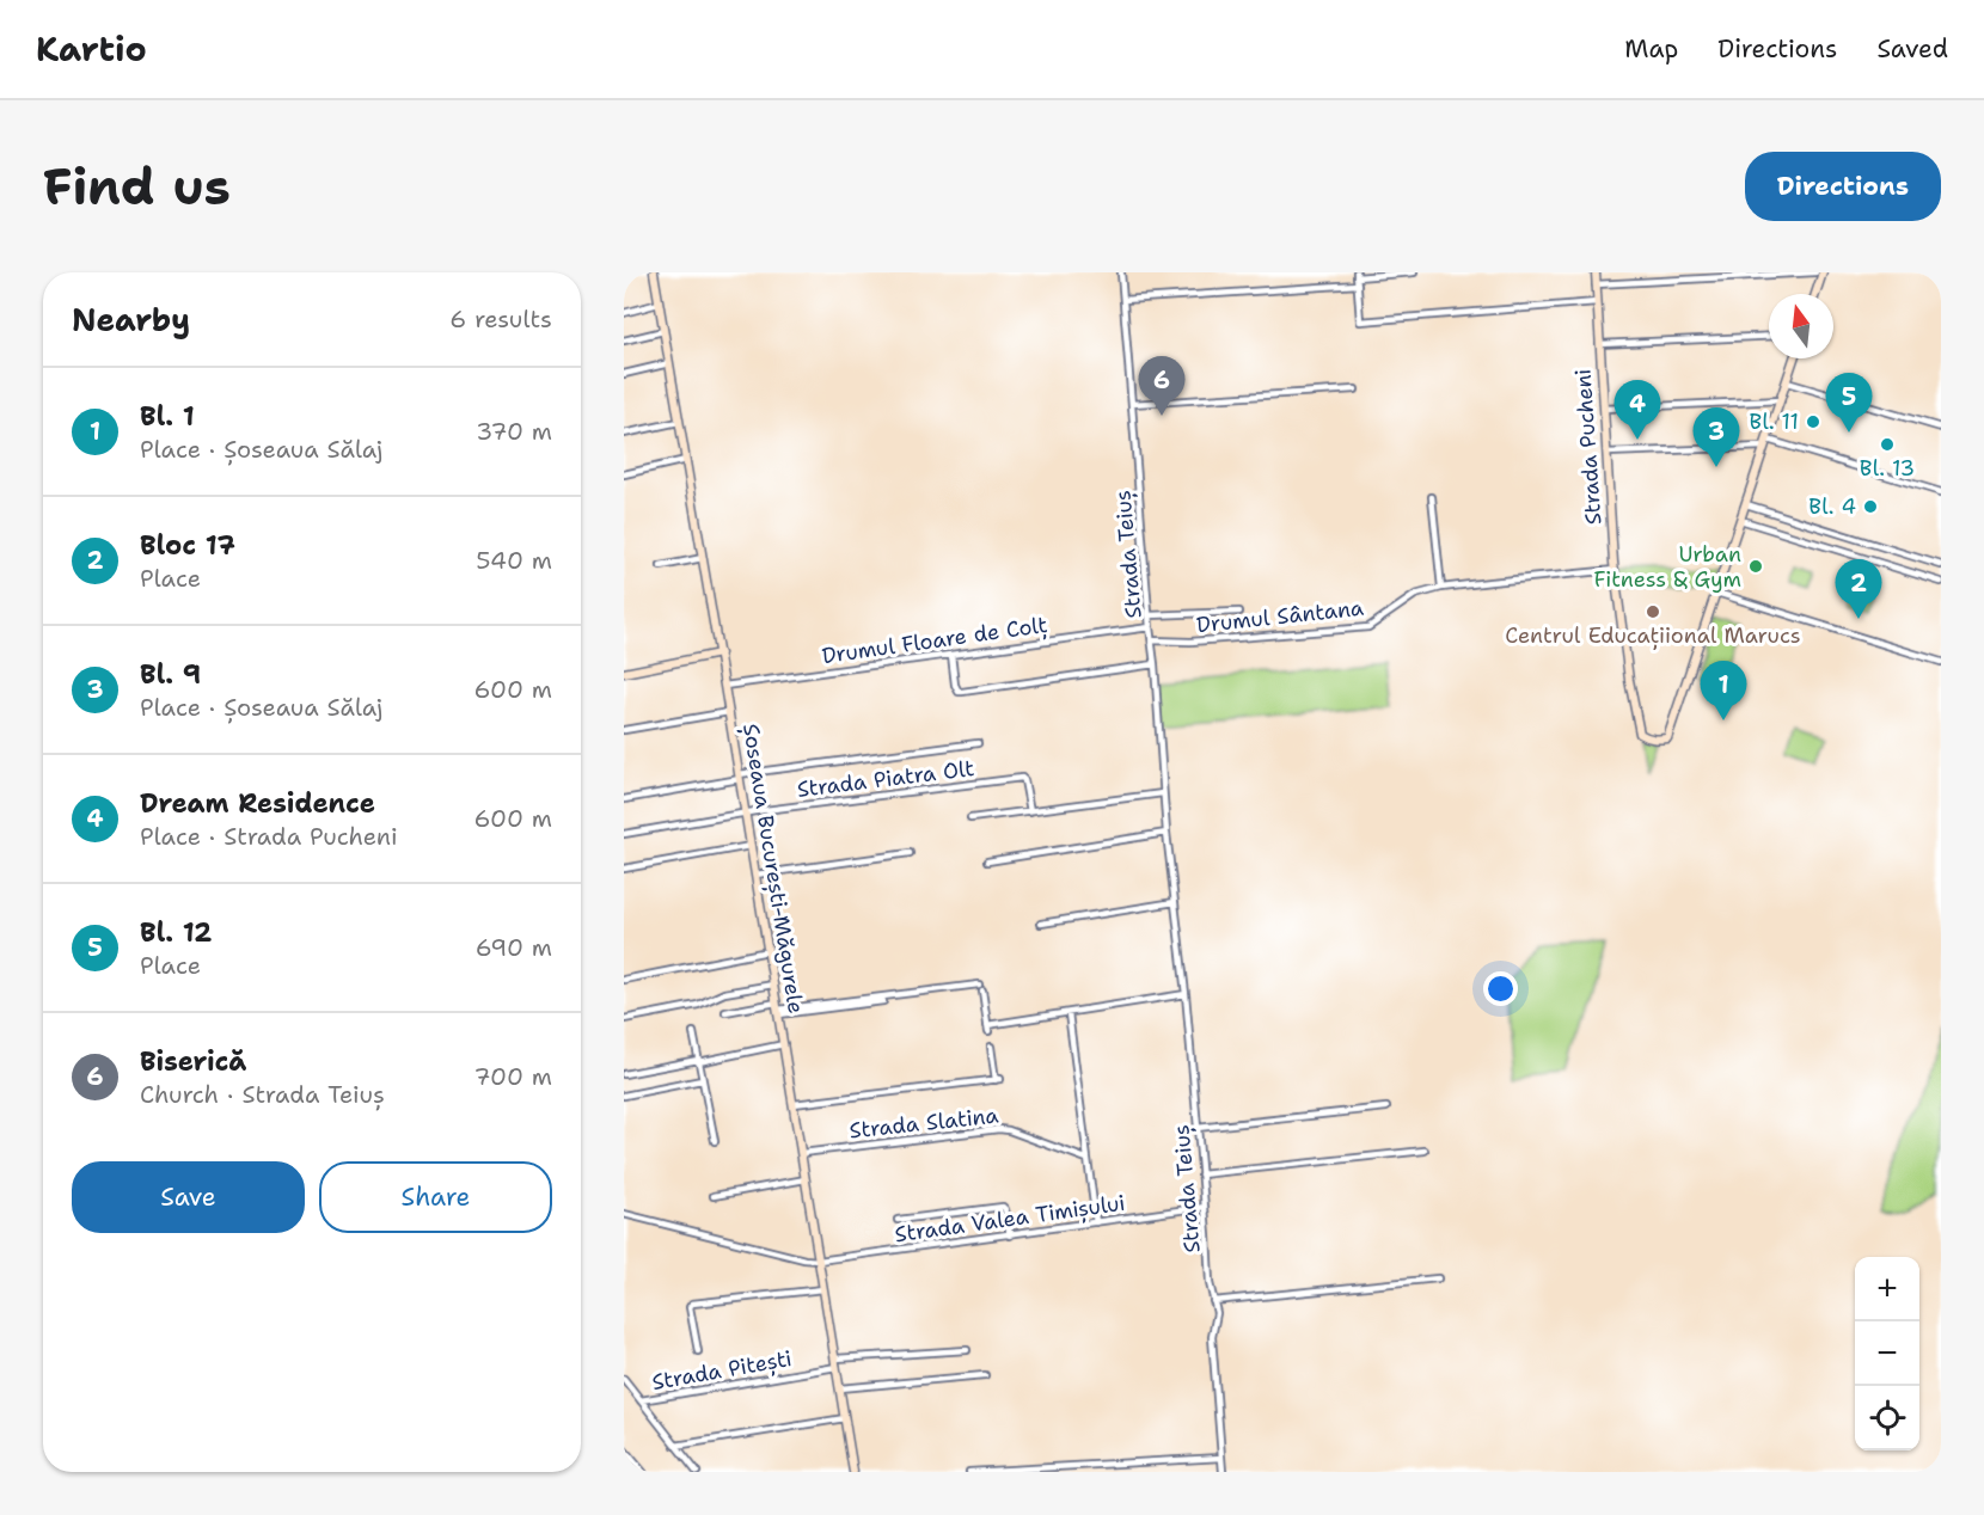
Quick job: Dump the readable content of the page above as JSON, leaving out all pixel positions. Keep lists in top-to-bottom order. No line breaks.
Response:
{"streets":{"main road":["Strada Pucheni","Șoseaua București-Măgurele"],"street":["Strada Teiuș","Drumul Sântana","Drumul Floare de Colț","Strada Piatra Olt","Strada Slatina","Strada Valea Timișului","Strada Pitești"]},"crossings":[["Strada Pucheni","Drumul Sântana"],["Strada Teiuș","Drumul Sântana"],["Strada Teiuș","Drumul Floare de Colț"],["Strada Teiuș","Strada Valea Timișului"],["Drumul Floare de Colț","Șoseaua București-Măgurele"],["Strada Piatra Olt","Șoseaua București-Măgurele"],["Șoseaua București-Măgurele","Strada Slatina"],["Șoseaua București-Măgurele","Strada Valea Timișului"],["Șoseaua București-Măgurele","Strada Pitești"]],"places":["Bl. 11","Bl. 13","Bl. 4","Urban Fitness & Gym","Centrul Educațiional Marucs"],"north":"top","page":{"header":"Kartio","nav":["Map","Directions","Saved"],"buttons":["Directions",["Save","Share"]],"title":"Find us","heading":["Nearby","6 results"],"pins":["6","5","4","3","2","1"],"list":[{"mark":"1","name":"Bl. 1","note":"Place · Șoseaua Sălaj","value":"370 m"},{"mark":"2","name":"Bloc 17","note":"Place","value":"540 m"},{"mark":"3","name":"Bl. 9","note":"Place · Șoseaua Sălaj","value":"600 m"},{"mark":"4","name":"Dream Residence","note":"Place · Strada Pucheni","value":"600 m"},{"mark":"5","name":"Bl. 12","note":"Place","value":"690 m"},{"mark":"6","name":"Biserică","note":"Church · Strada Teiuș","value":"700 m"}],"map_buttons":["+","−"]}}
